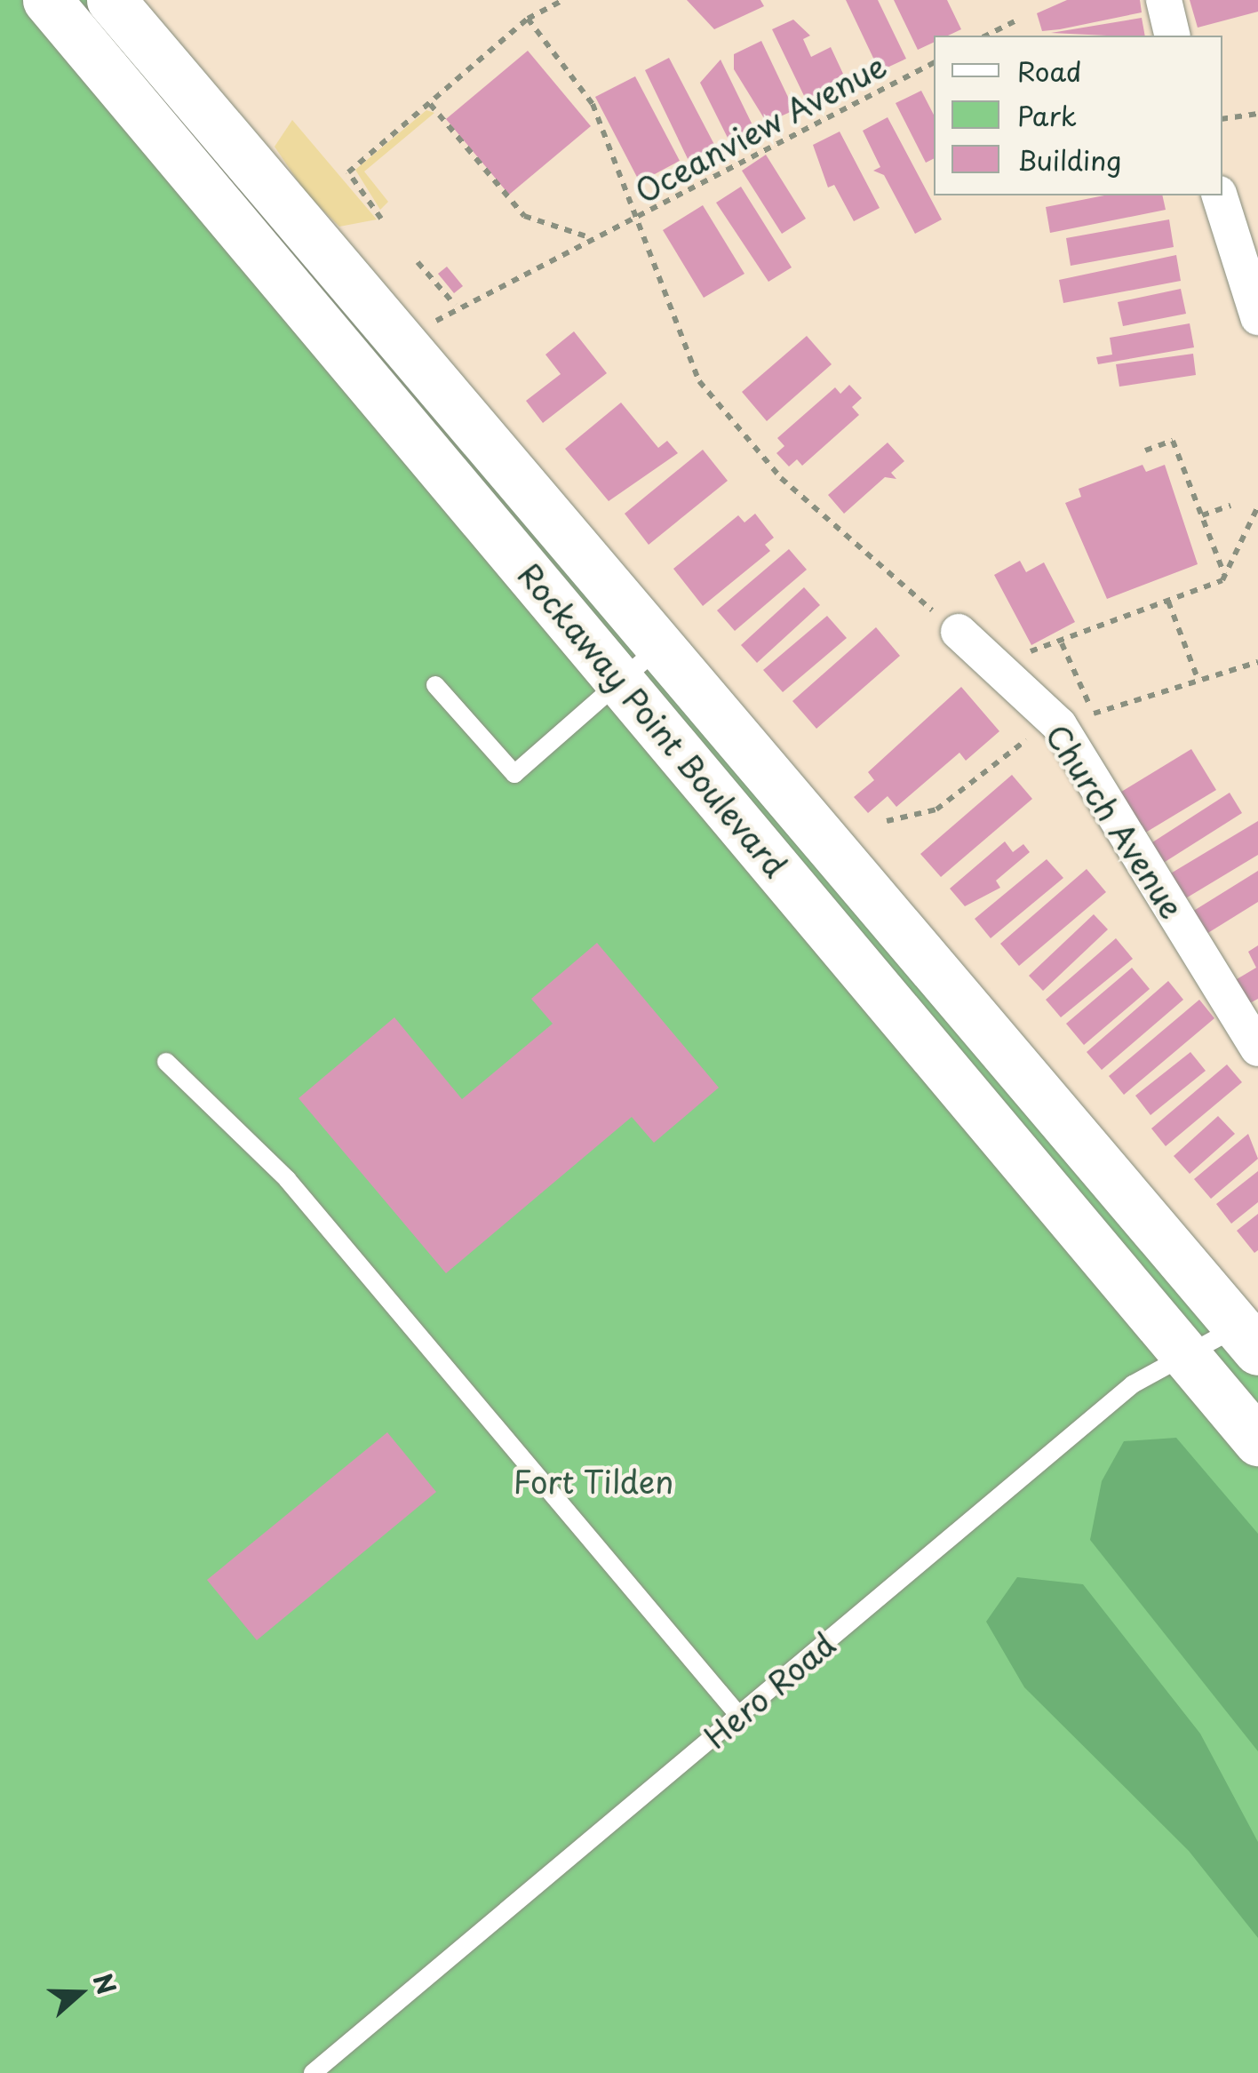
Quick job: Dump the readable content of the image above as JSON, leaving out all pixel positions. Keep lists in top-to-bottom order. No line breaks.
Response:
{"streets":{"street":["Rockaway Point Boulevard","Church Avenue"],"lane":["Hero Road"],"path":["Oceanview Avenue"]},"crossings":[["Oceanview Avenue","Church Avenue"],["Rockaway Point Boulevard","Hero Road"]],"parks":["Fort Tilden"],"legend":["Road","Park","Building"],"north":"right"}
